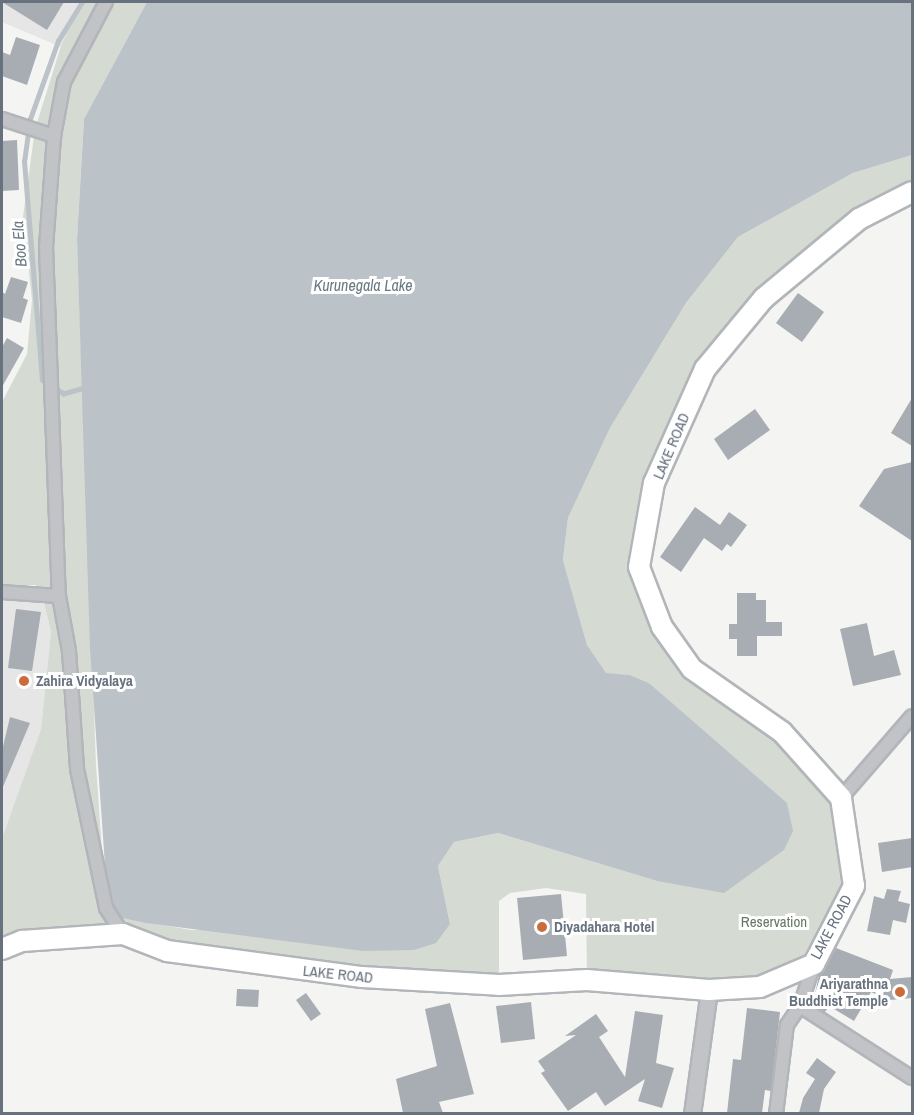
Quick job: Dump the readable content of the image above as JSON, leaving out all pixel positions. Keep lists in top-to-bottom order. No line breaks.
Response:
{"streets":{"main road":["LAKE ROAD"]},"water":["Boo Ela","Kurunegala Lake"],"parks":["Reservation"],"places":["Zahira Vidyalaya","Diyadahara Hotel","Ariyarathna Buddhist Temple"]}
